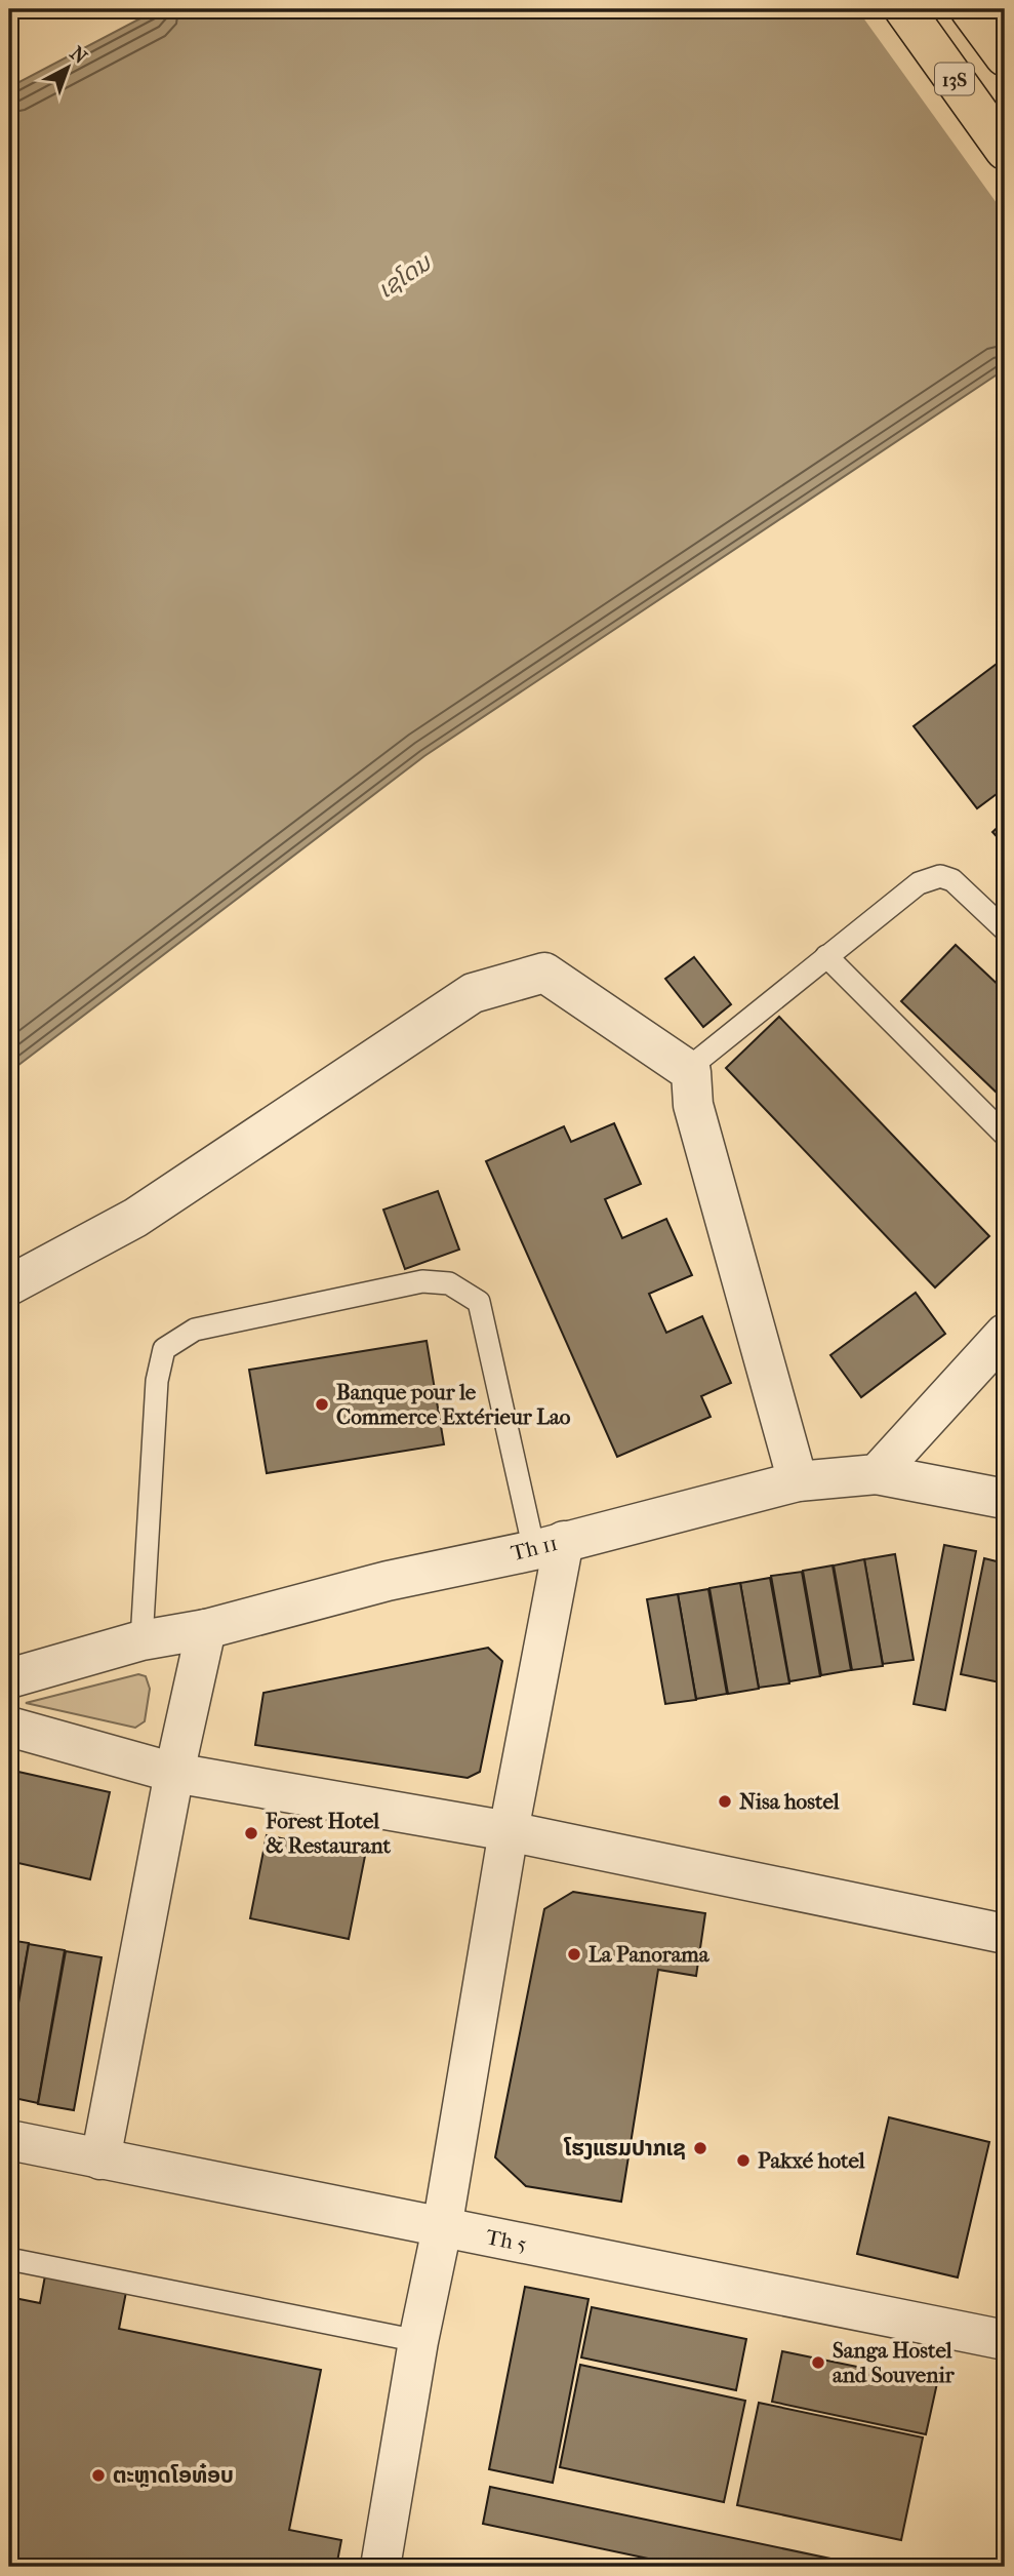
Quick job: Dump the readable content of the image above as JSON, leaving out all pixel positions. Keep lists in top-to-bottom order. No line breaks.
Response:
{"streets":{"highway":["13S"],"street":["Th 11","Th 5"]},"water":["ເຊໂດນ"],"places":["Banque pour le Commerce Extérieur Lao","Nisa hostel","Forest Hotel & Restaurant","La Panorama","ໂຮງແຮມປາກເຊ","Pakxé hotel","Sanga Hostel and Souvenir","ຕະຫຼາດໂອທ໋ອບ"],"north":"top right"}
